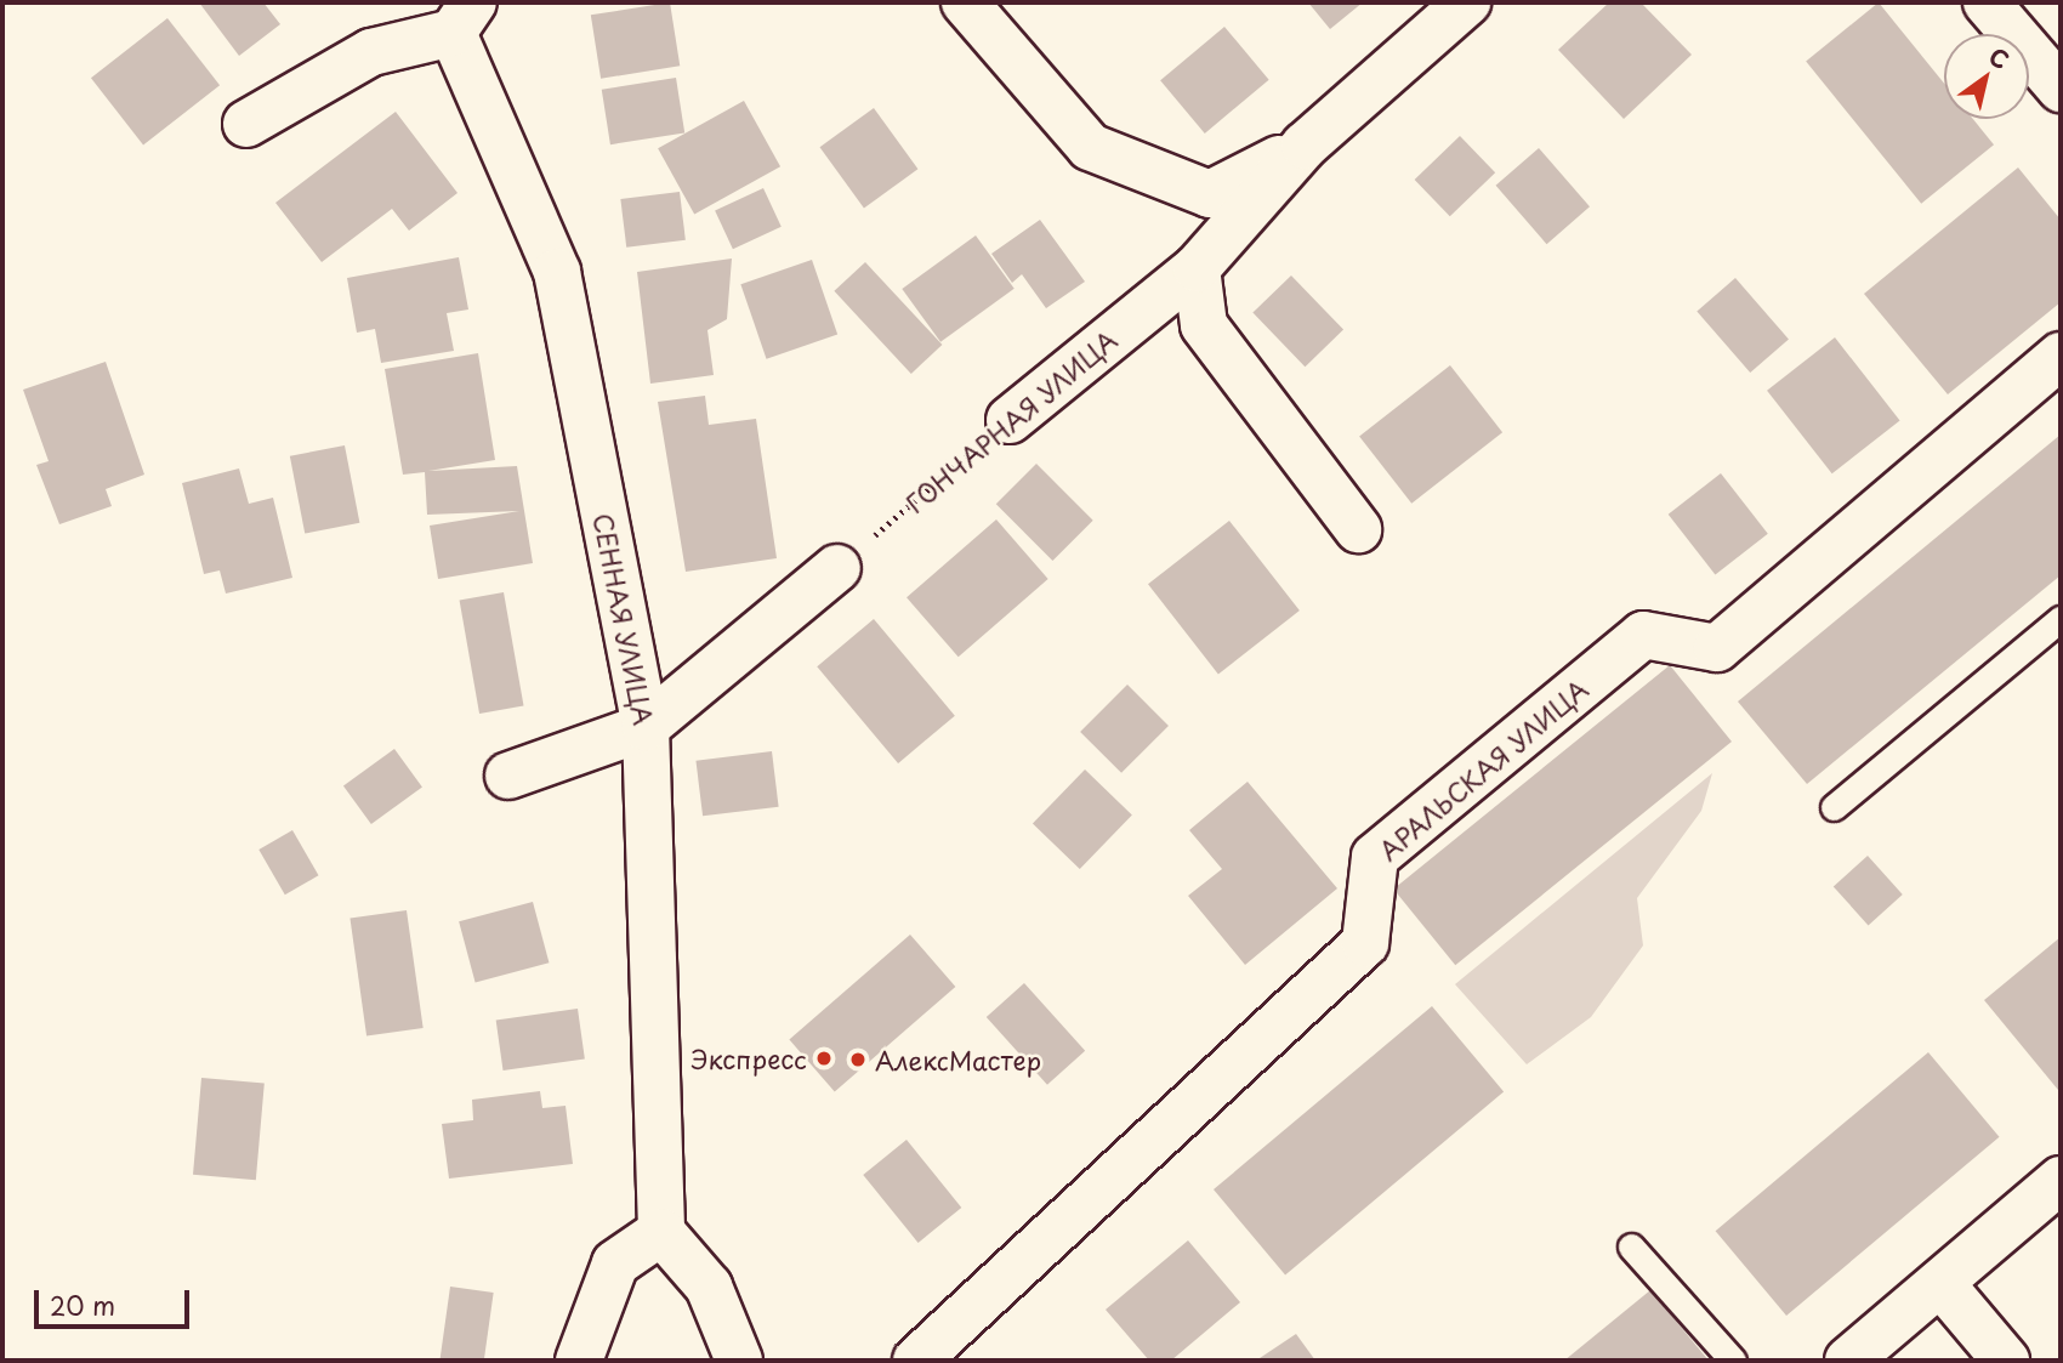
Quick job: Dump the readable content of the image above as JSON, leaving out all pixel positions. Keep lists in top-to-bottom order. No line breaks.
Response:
{"streets":{"street":["ГОНЧАРНАЯ УЛИЦА","СЕННАЯ УЛИЦА","АРАЛЬСКАЯ УЛИЦА"]},"places":["Экспресс","АлексМастер"],"scale_bar":"20 m","north":"top right"}
